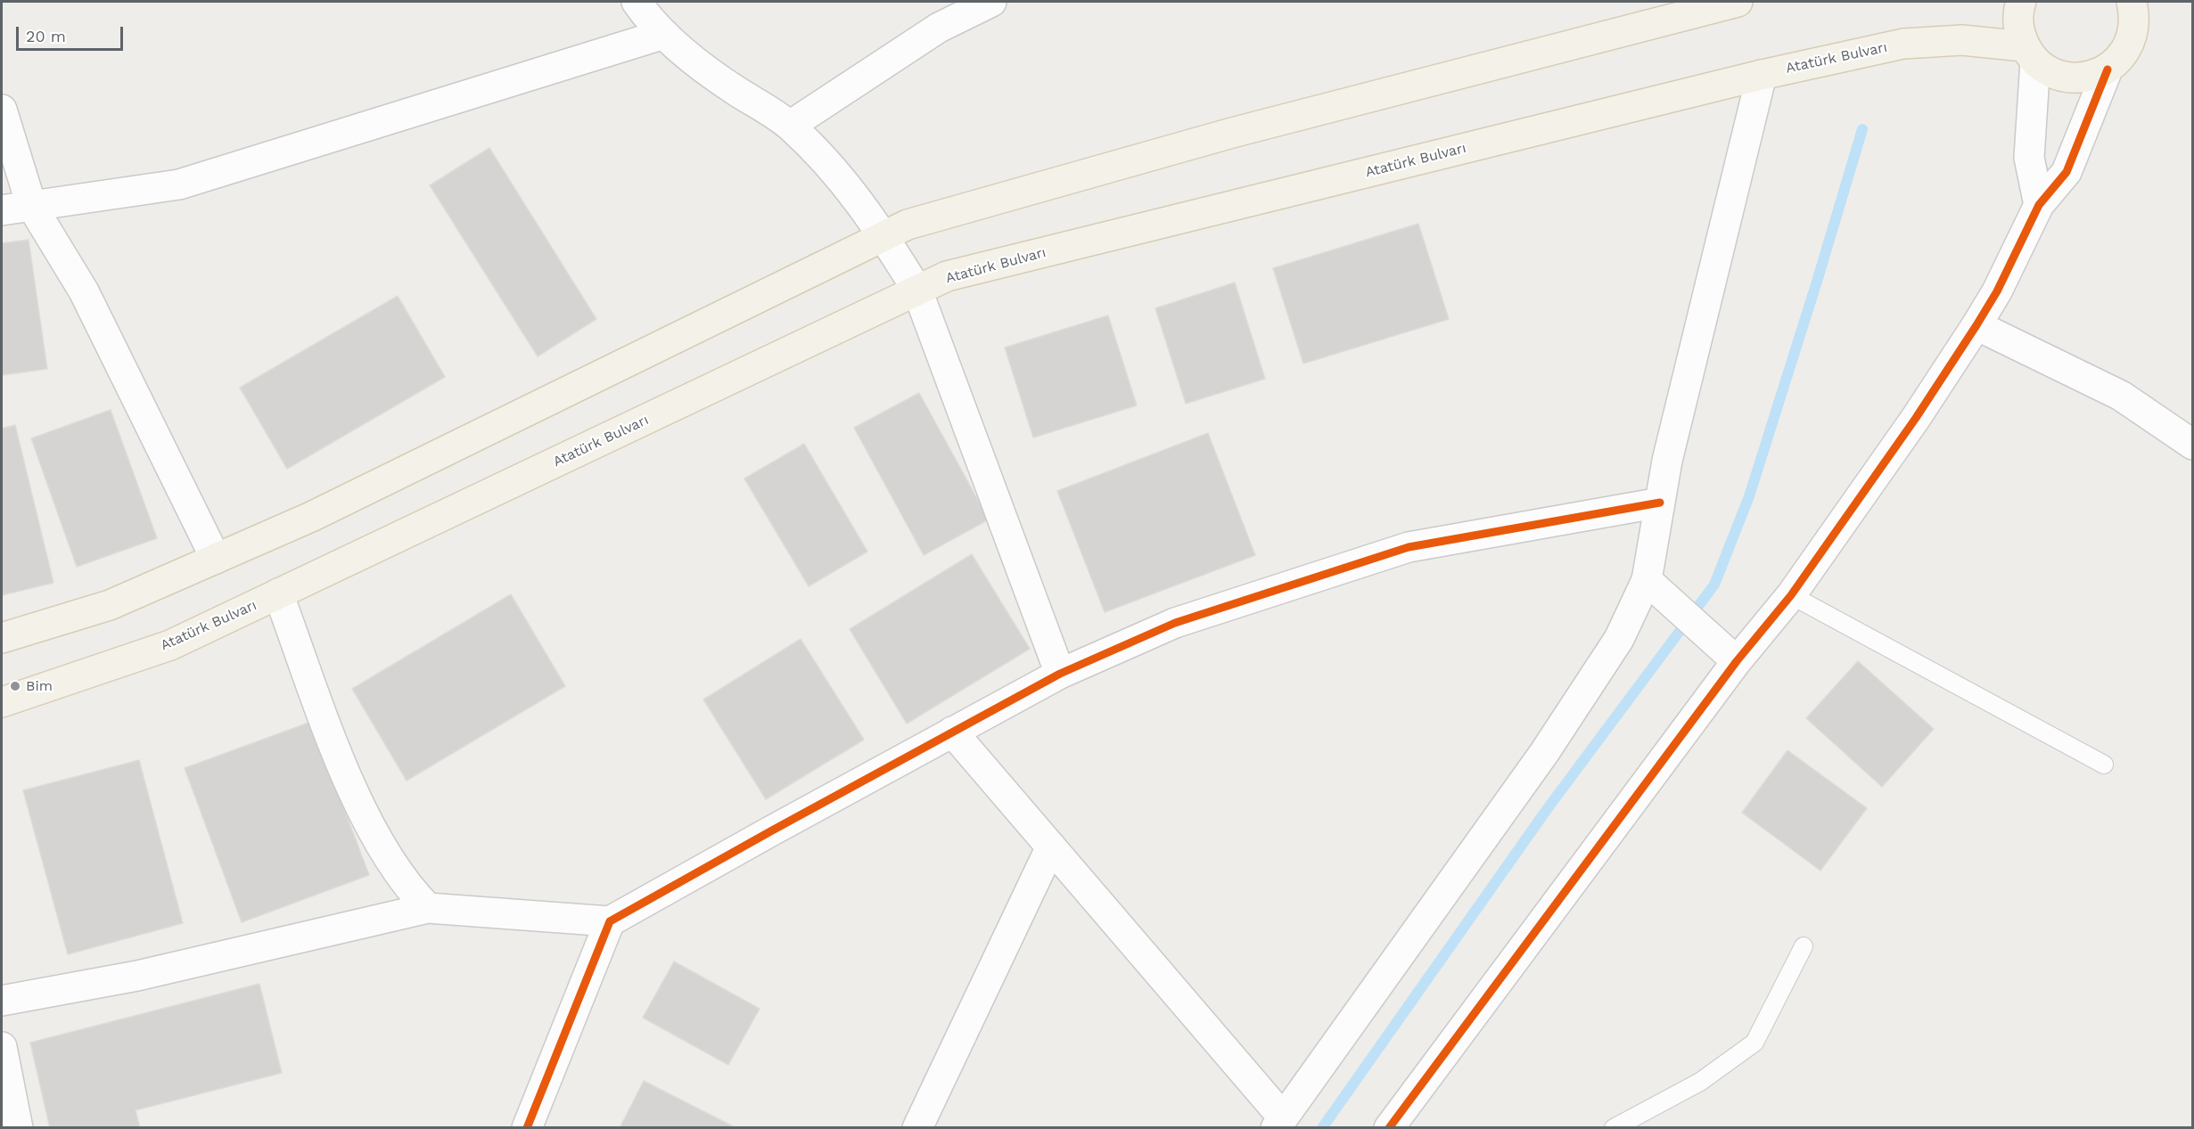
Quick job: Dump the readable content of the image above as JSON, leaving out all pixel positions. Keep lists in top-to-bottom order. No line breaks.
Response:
{"streets":{"main road":["Atatürk Bulvarı"]},"places":["Bim"],"scale_bar":"20 m"}
